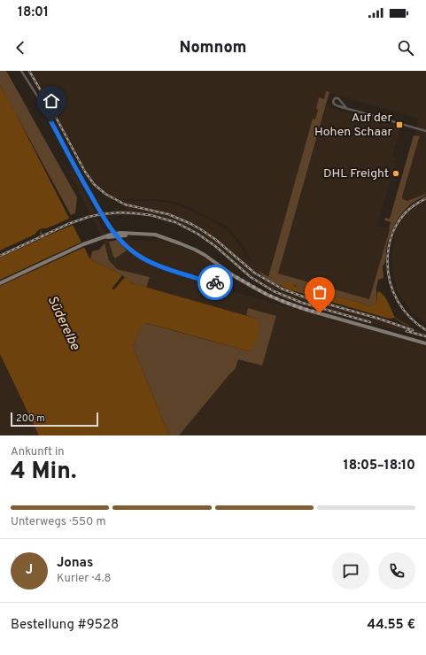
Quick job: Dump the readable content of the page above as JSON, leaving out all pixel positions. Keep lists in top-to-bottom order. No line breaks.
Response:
{"water":["Süderelbe"],"places":{"transit":["Auf der Hohen Schaar"],"other":["DHL Freight"]},"scale_bar":"200 m","page":{"status":"18:01","header":"Nomnom","scale":"200 m","heading":["4 Min.","Ankunft in","18:05–18:10"],"panel":["Jonas","Kurier · 4.8","Bestellung #9528","44.55 €"],"bar":"Unterwegs · 550 m","round":"J"}}
